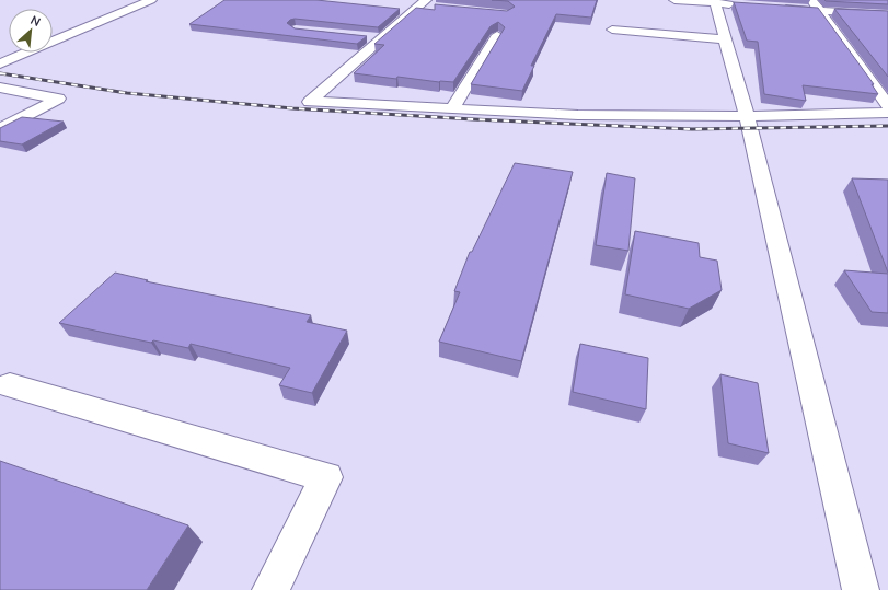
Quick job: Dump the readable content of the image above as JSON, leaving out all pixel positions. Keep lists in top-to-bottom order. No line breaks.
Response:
{"north":"top right"}
